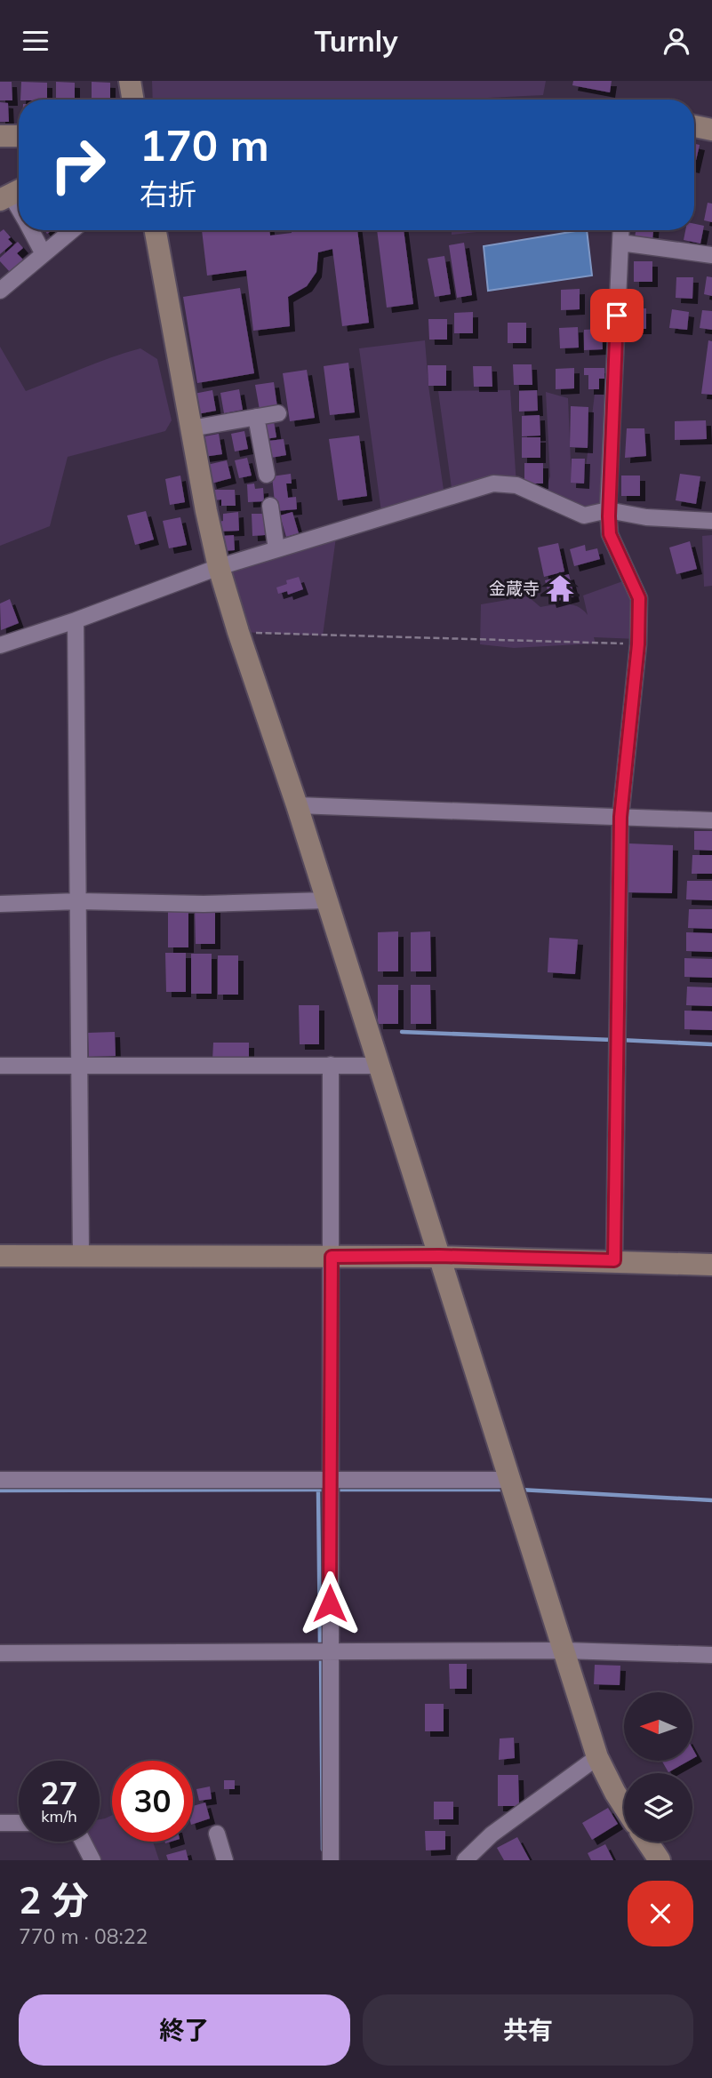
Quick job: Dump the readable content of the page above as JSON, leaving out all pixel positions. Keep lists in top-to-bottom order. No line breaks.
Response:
{"places":{"temple":["金蔵寺"]},"north":"left","page":{"header":"Turnly","turn":["170 m","右折"],"speed":"27 km/h","limit":"30","heading":["2 分","770 m · 08:22"],"buttons":["終了","共有"]}}
